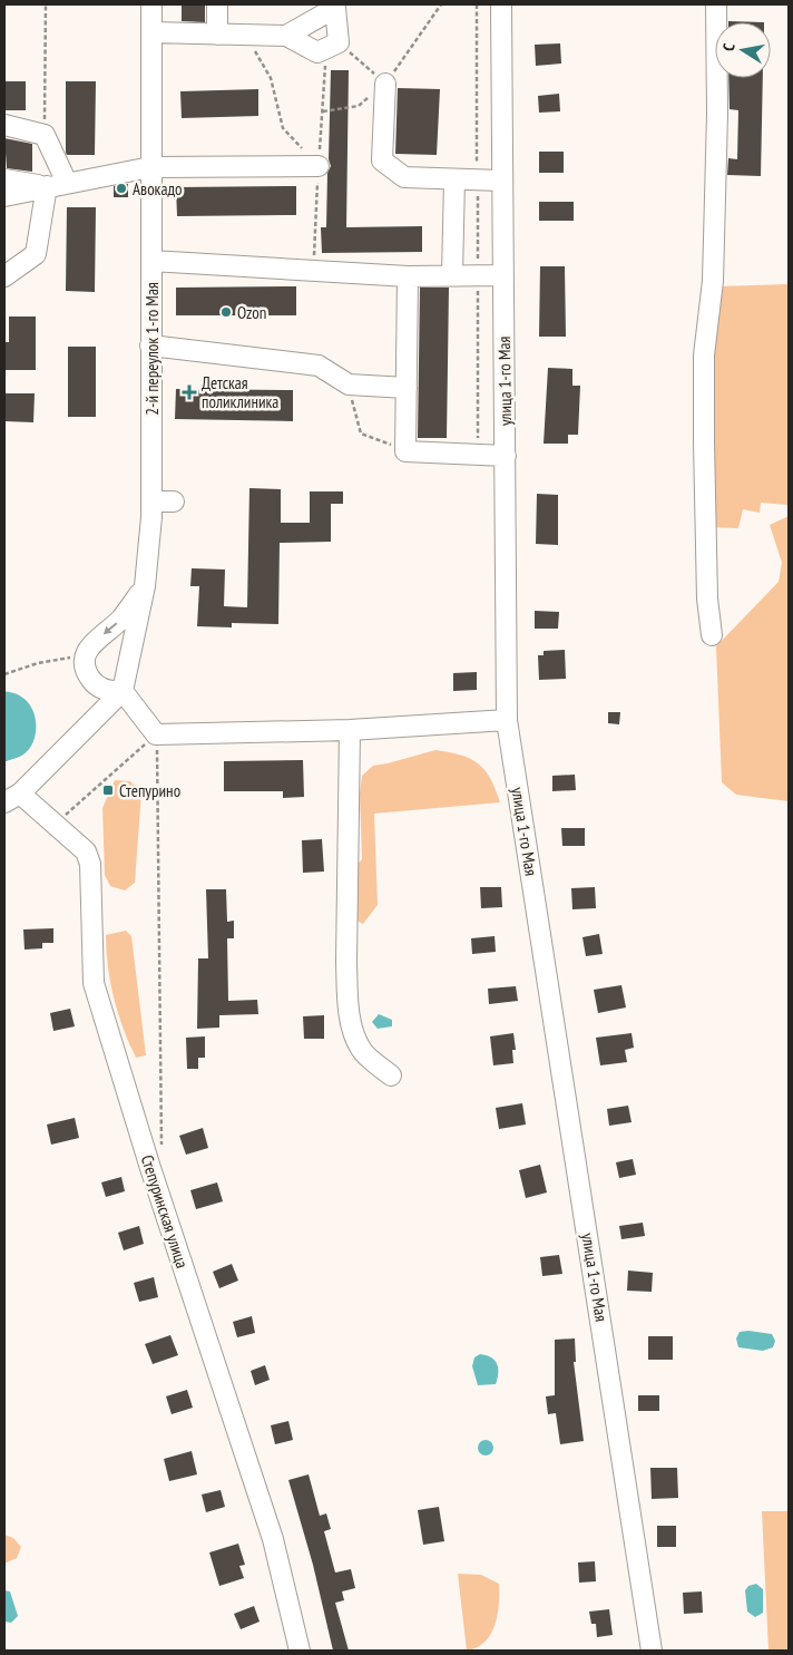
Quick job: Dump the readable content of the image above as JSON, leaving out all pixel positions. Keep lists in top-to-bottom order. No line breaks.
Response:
{"streets":{"street":["2-й переулок 1-го Мая","улица 1-го Мая","Степуринская улица"]},"places":{"other":["Авокадо","Ozon"],"health":["Детская поликлиника"],"transit":["Степурино"]},"north":"left"}
